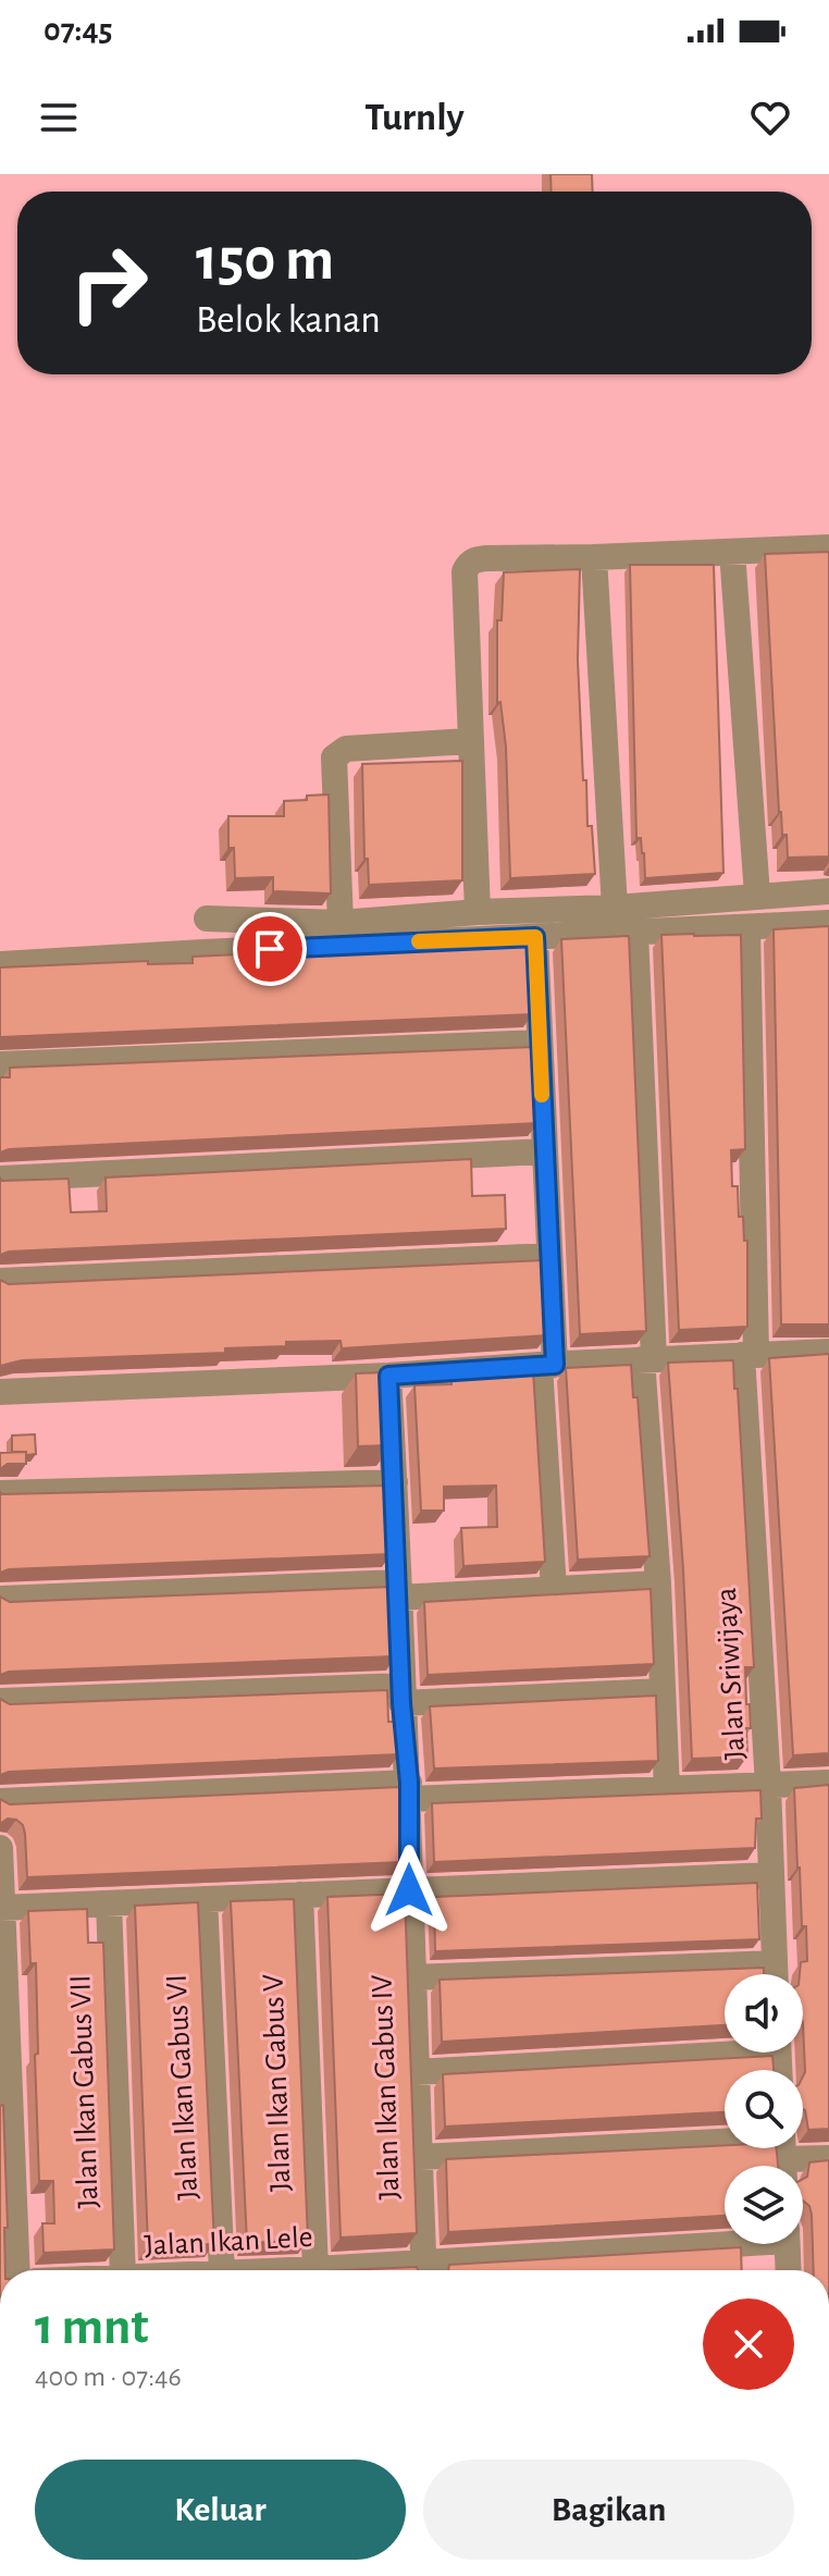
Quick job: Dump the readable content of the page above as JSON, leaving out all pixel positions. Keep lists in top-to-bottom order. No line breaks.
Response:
{"streets":{"street":["Jalan Sriwijaya","Jalan Ikan Gabus V","Jalan Ikan Gabus VI","Jalan Ikan Gabus IV","Jalan Ikan Gabus VII","Jalan Ikan Lele"]},"crossings":[["Jalan Ikan Gabus V","Jalan Ikan Lele"]],"page":{"status":"07:45","header":"Turnly","turn":["150 m","Belok kanan"],"heading":["1 mnt","400 m · 07:46"],"buttons":["Keluar","Bagikan"]}}
